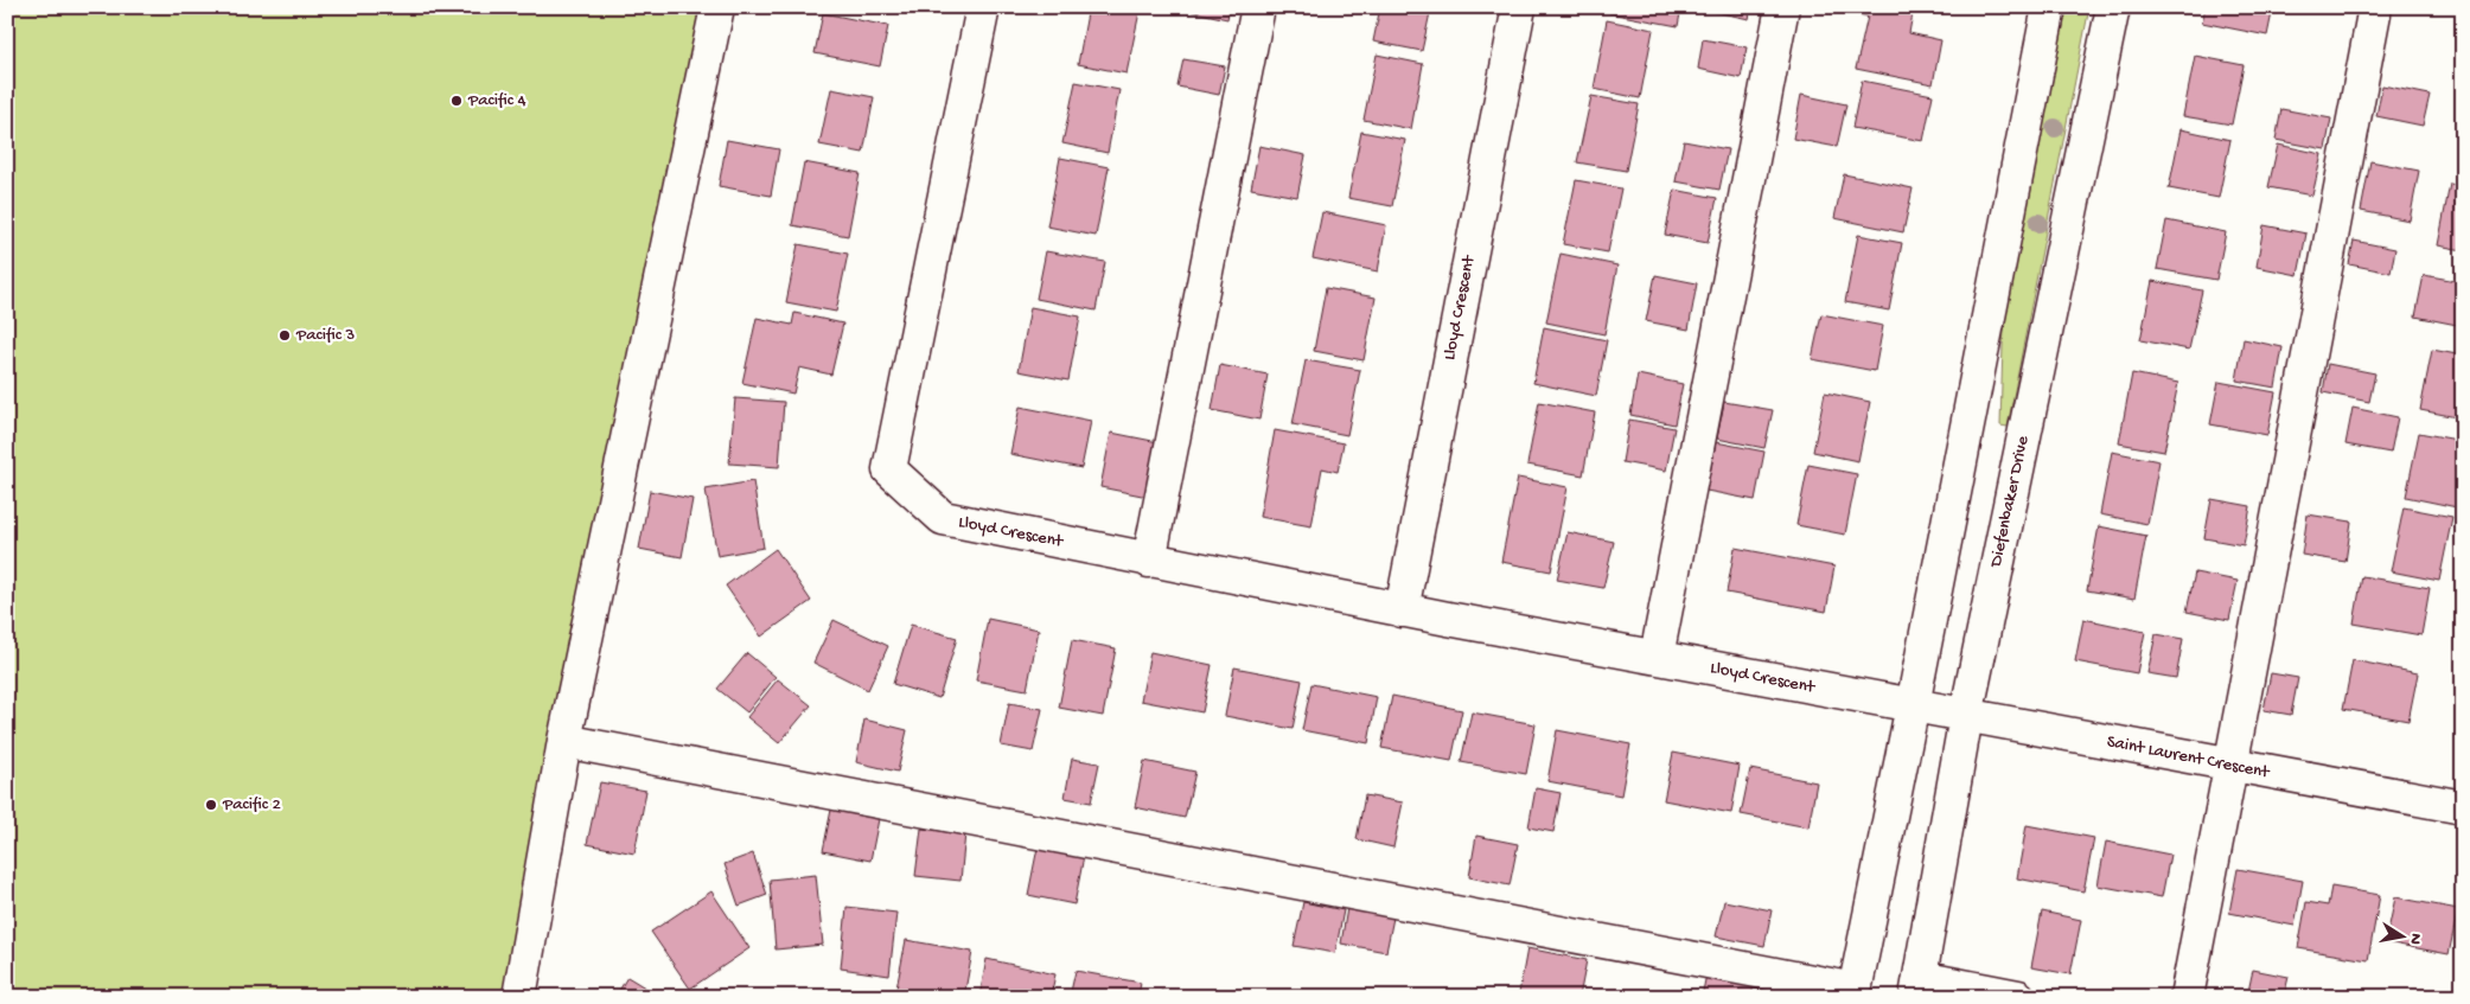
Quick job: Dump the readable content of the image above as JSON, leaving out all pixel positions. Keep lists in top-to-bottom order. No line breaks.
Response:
{"streets":{"street":["Lloyd Crescent","Diefenbaker Drive","Saint Laurent Crescent"]},"crossings":[["Lloyd Crescent","Saint Laurent Crescent"],["Diefenbaker Drive","Saint Laurent Crescent"]],"places":["Pacific 4","Pacific 3","Pacific 2"],"north":"right"}
